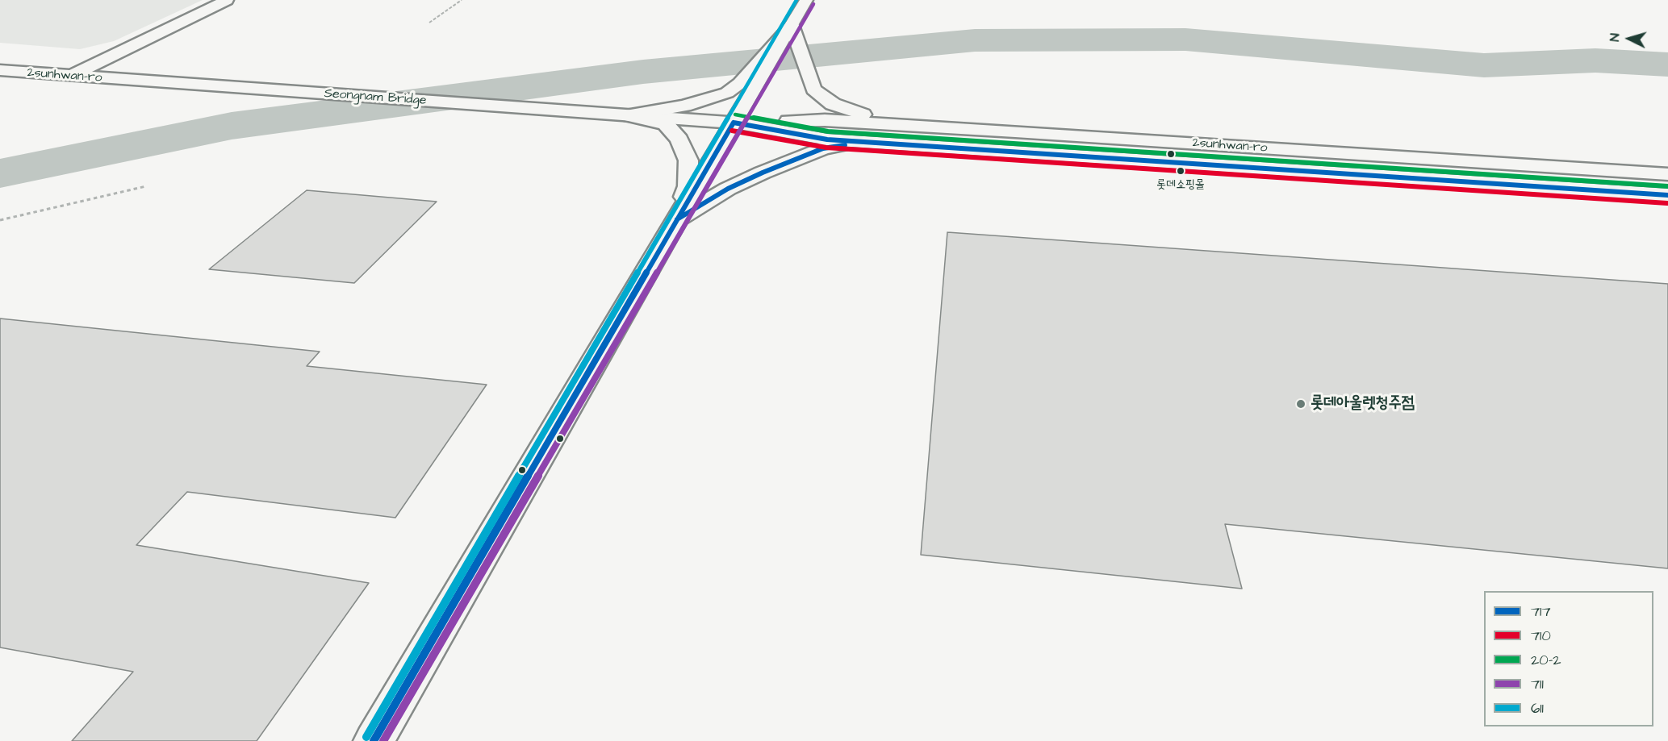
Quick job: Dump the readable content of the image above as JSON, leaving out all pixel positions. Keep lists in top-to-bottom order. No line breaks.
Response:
{"streets":{"main road":["2sunhwan-ro","Seongnam Bridge"]},"crossings":[["2sunhwan-ro","Seongnam Bridge"]],"places":["롯데쇼핑몰","롯데아울렛청주점"],"lines":["transit line 611","transit line 711","transit line 20-2","transit line 717","transit line 710"],"legend":["717","710","20-2","711","611"],"north":"left"}
